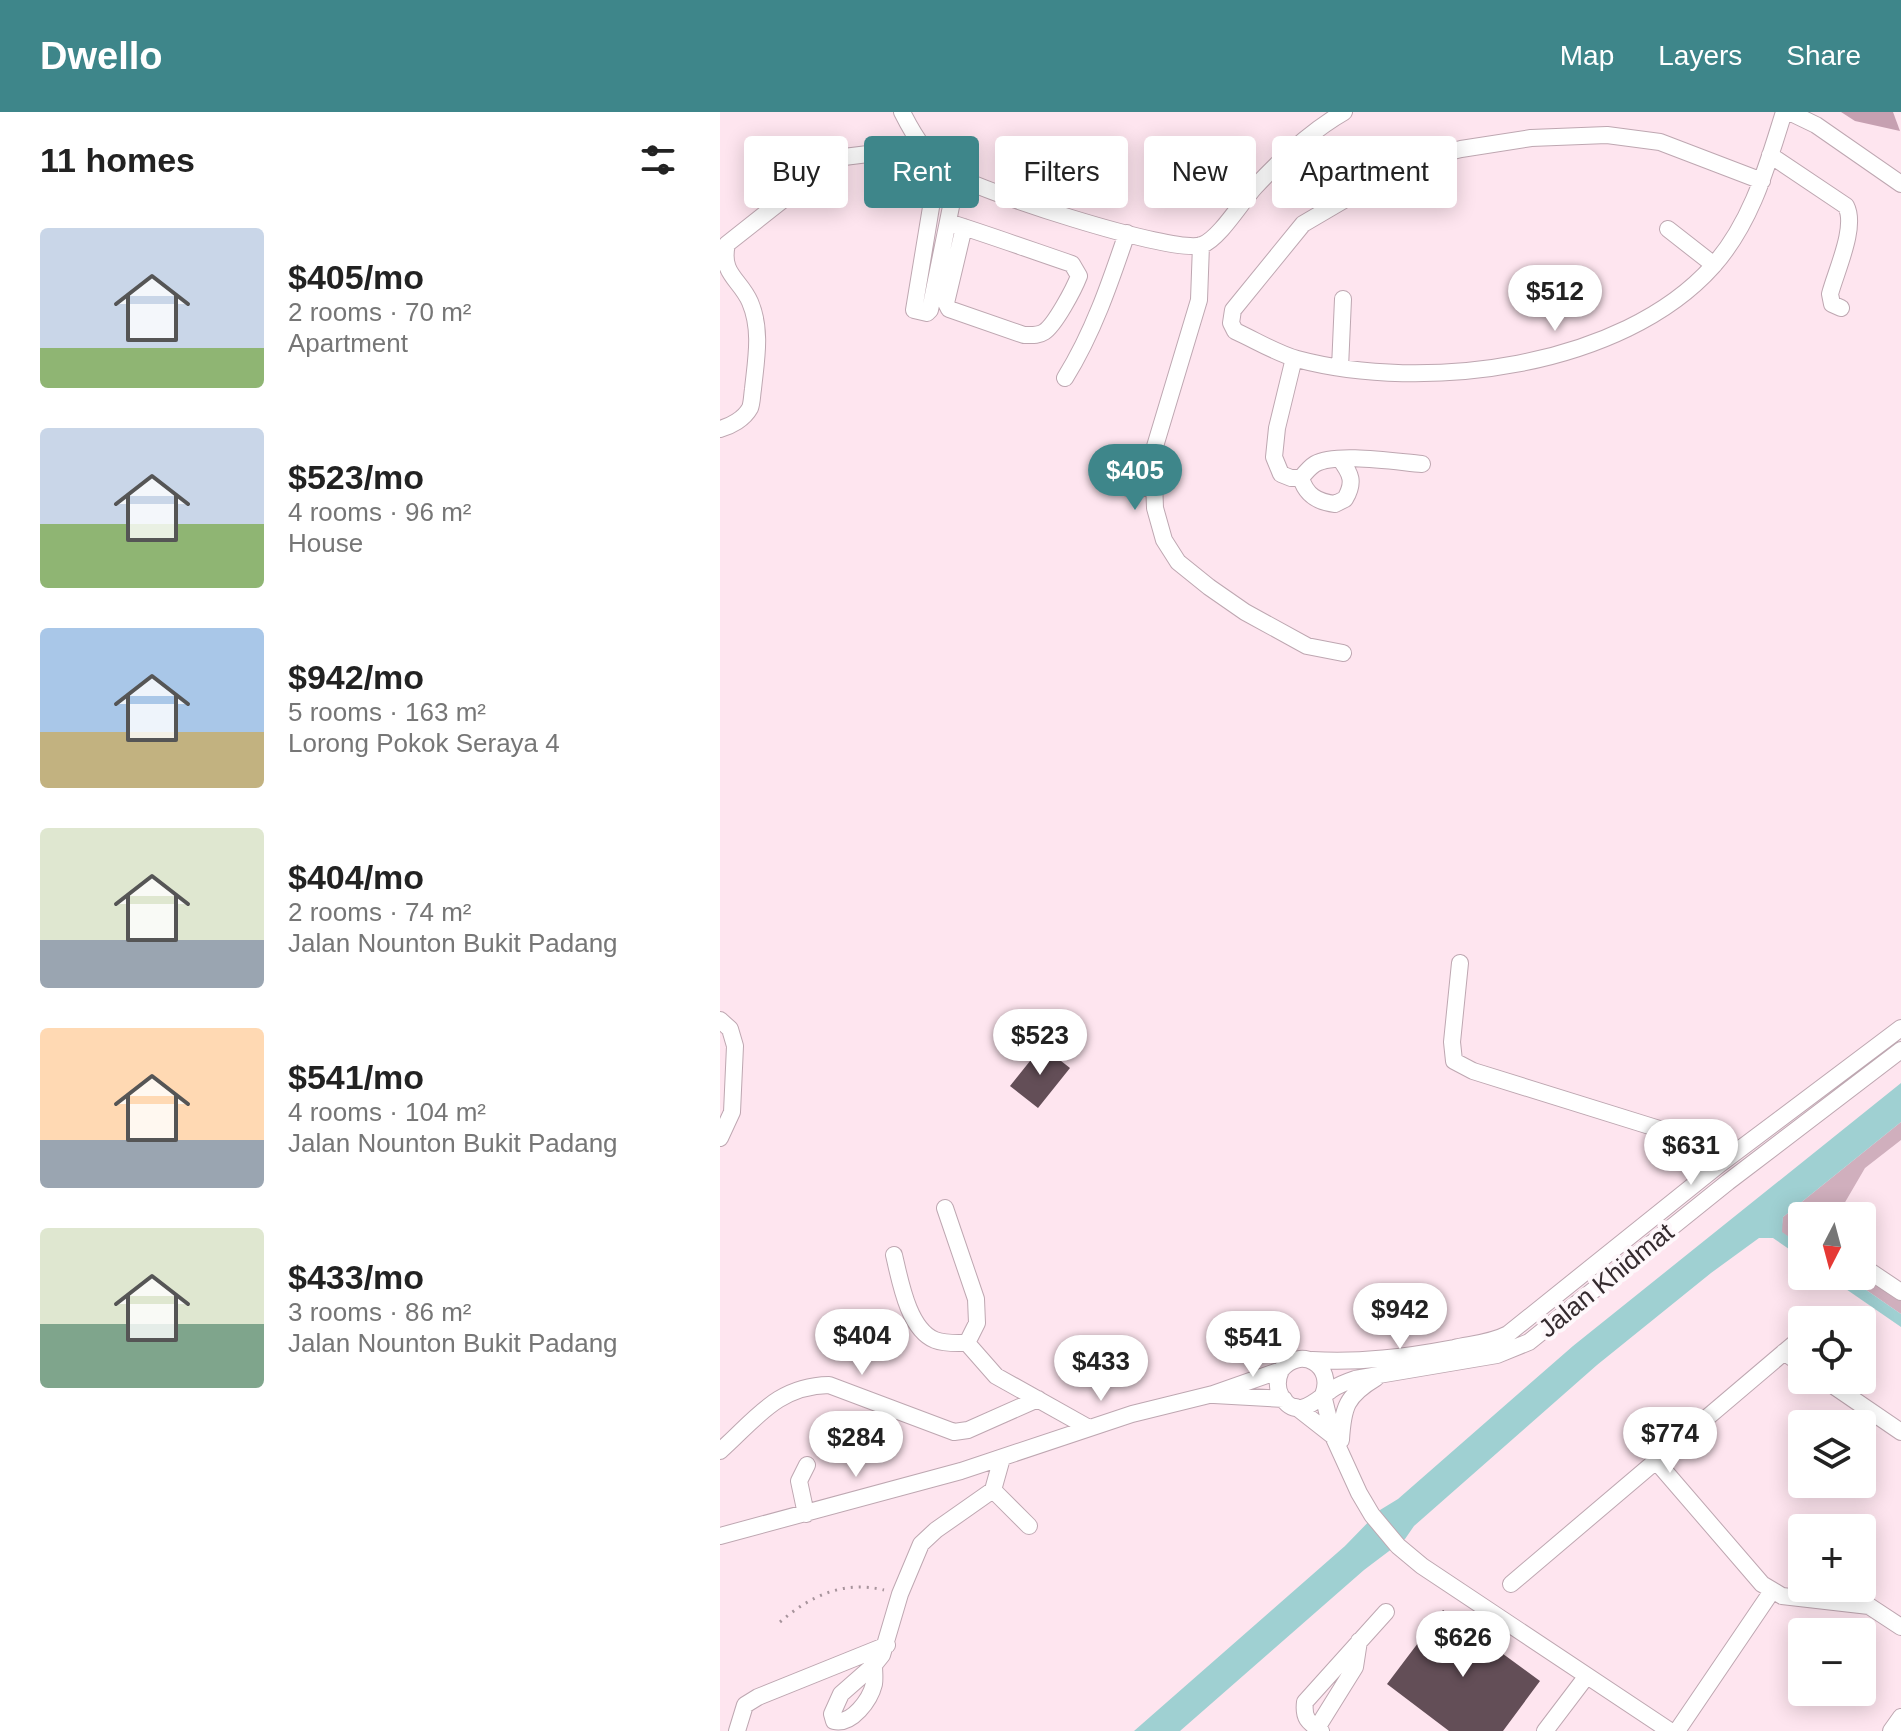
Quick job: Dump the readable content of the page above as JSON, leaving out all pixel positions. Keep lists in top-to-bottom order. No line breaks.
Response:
{"streets":{"street":["Jalan Khidmat"]},"north":"bottom","page":{"header":"Dwello","nav":["Map","Layers","Share"],"heading":"11 homes","chip":["Buy","Rent","Filters","New","Apartment"],"list":[{"name":"$405/mo","note":"2 rooms · 70 m² · Apartment"},{"name":"$523/mo","note":"4 rooms · 96 m² · House"},{"name":"$942/mo","note":"5 rooms · 163 m² · Lorong Pokok Seraya 4"},{"name":"$404/mo","note":"2 rooms · 74 m² · Jalan Nounton Bukit Padang"},{"name":"$541/mo","note":"4 rooms · 104 m² · Jalan Nounton Bukit Padang"},{"name":"$433/mo","note":"3 rooms · 86 m² · Jalan Nounton Bukit Padang"}],"price":["$512","$405","$523","$631","$942","$404","$541","$433","$774","$284","$626"],"map_buttons":["+","−"]}}
